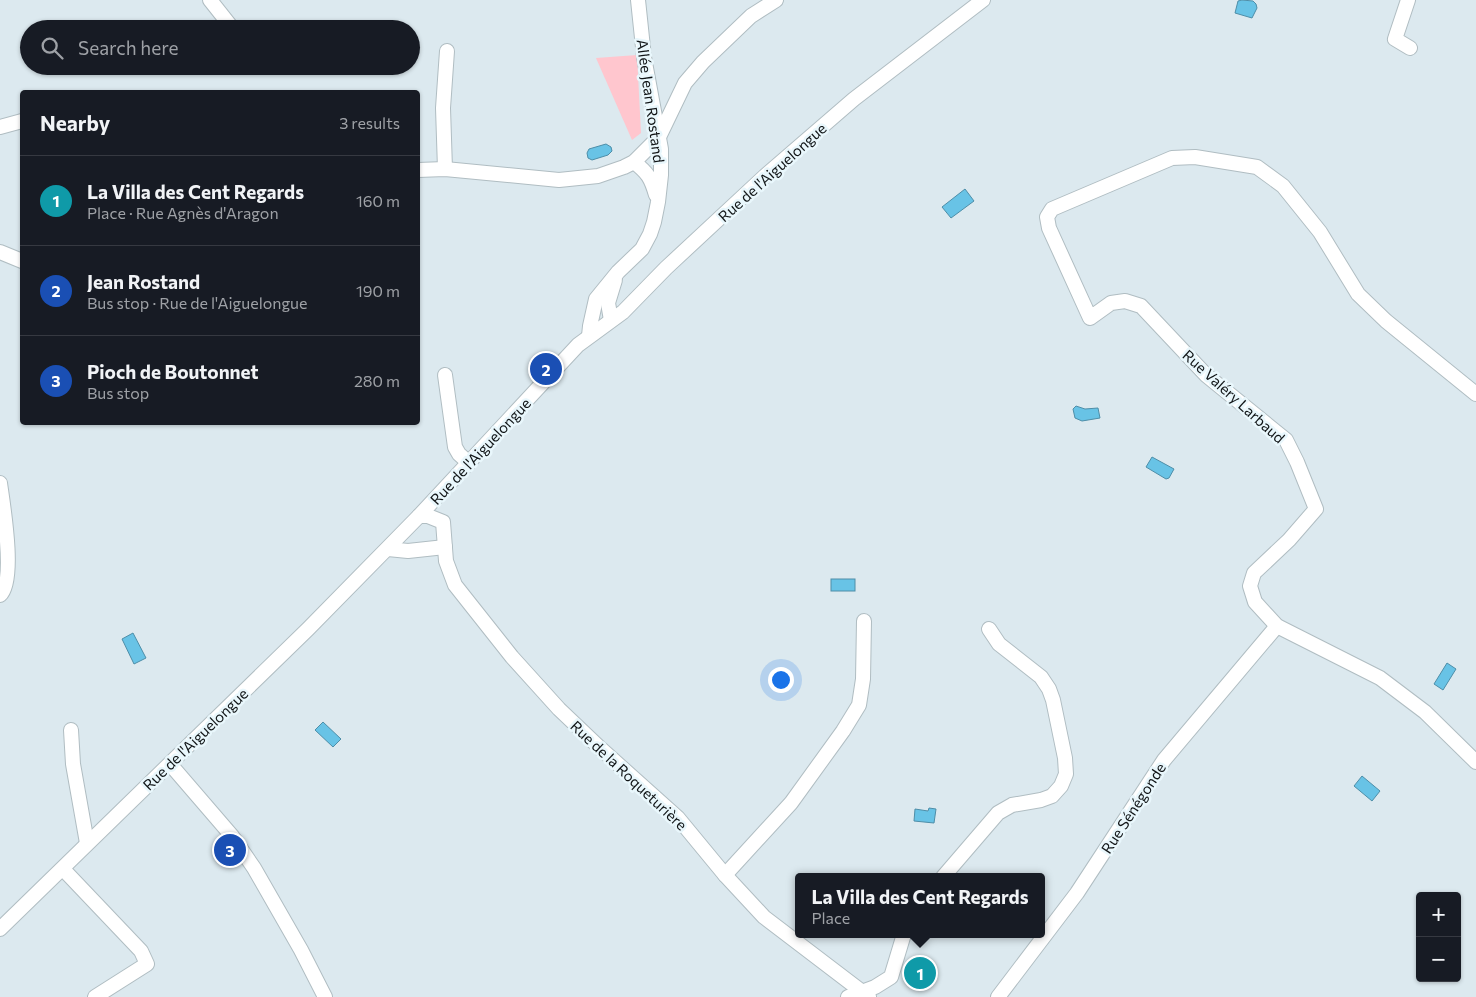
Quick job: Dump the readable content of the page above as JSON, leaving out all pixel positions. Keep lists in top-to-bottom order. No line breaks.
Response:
{"streets":{"street":["Allée Jean Rostand","Rue de l'Aiguelongue","Rue Valéry Larbaud","Rue de la Roqueturière","Rue Sénégonde"]},"crossings":[["Allée Jean Rostand","Rue de l'Aiguelongue"],["Rue de l'Aiguelongue","Rue de la Roqueturière"],["Rue Valéry Larbaud","Rue Sénégonde"]],"page":{"search":"Search here","heading":["Nearby","3 results"],"list":[{"mark":"1","name":"La Villa des Cent Regards","note":"Place · Rue Agnès d'Aragon","value":"160 m"},{"mark":"2","name":"Jean Rostand","note":"Bus stop · Rue de l'Aiguelongue","value":"190 m"},{"mark":"3","name":"Pioch de Boutonnet","note":"Bus stop","value":"280 m"}],"pins":["2","3","1"],"popup":["La Villa des Cent Regards","Place"],"map_buttons":["+","−"]}}
